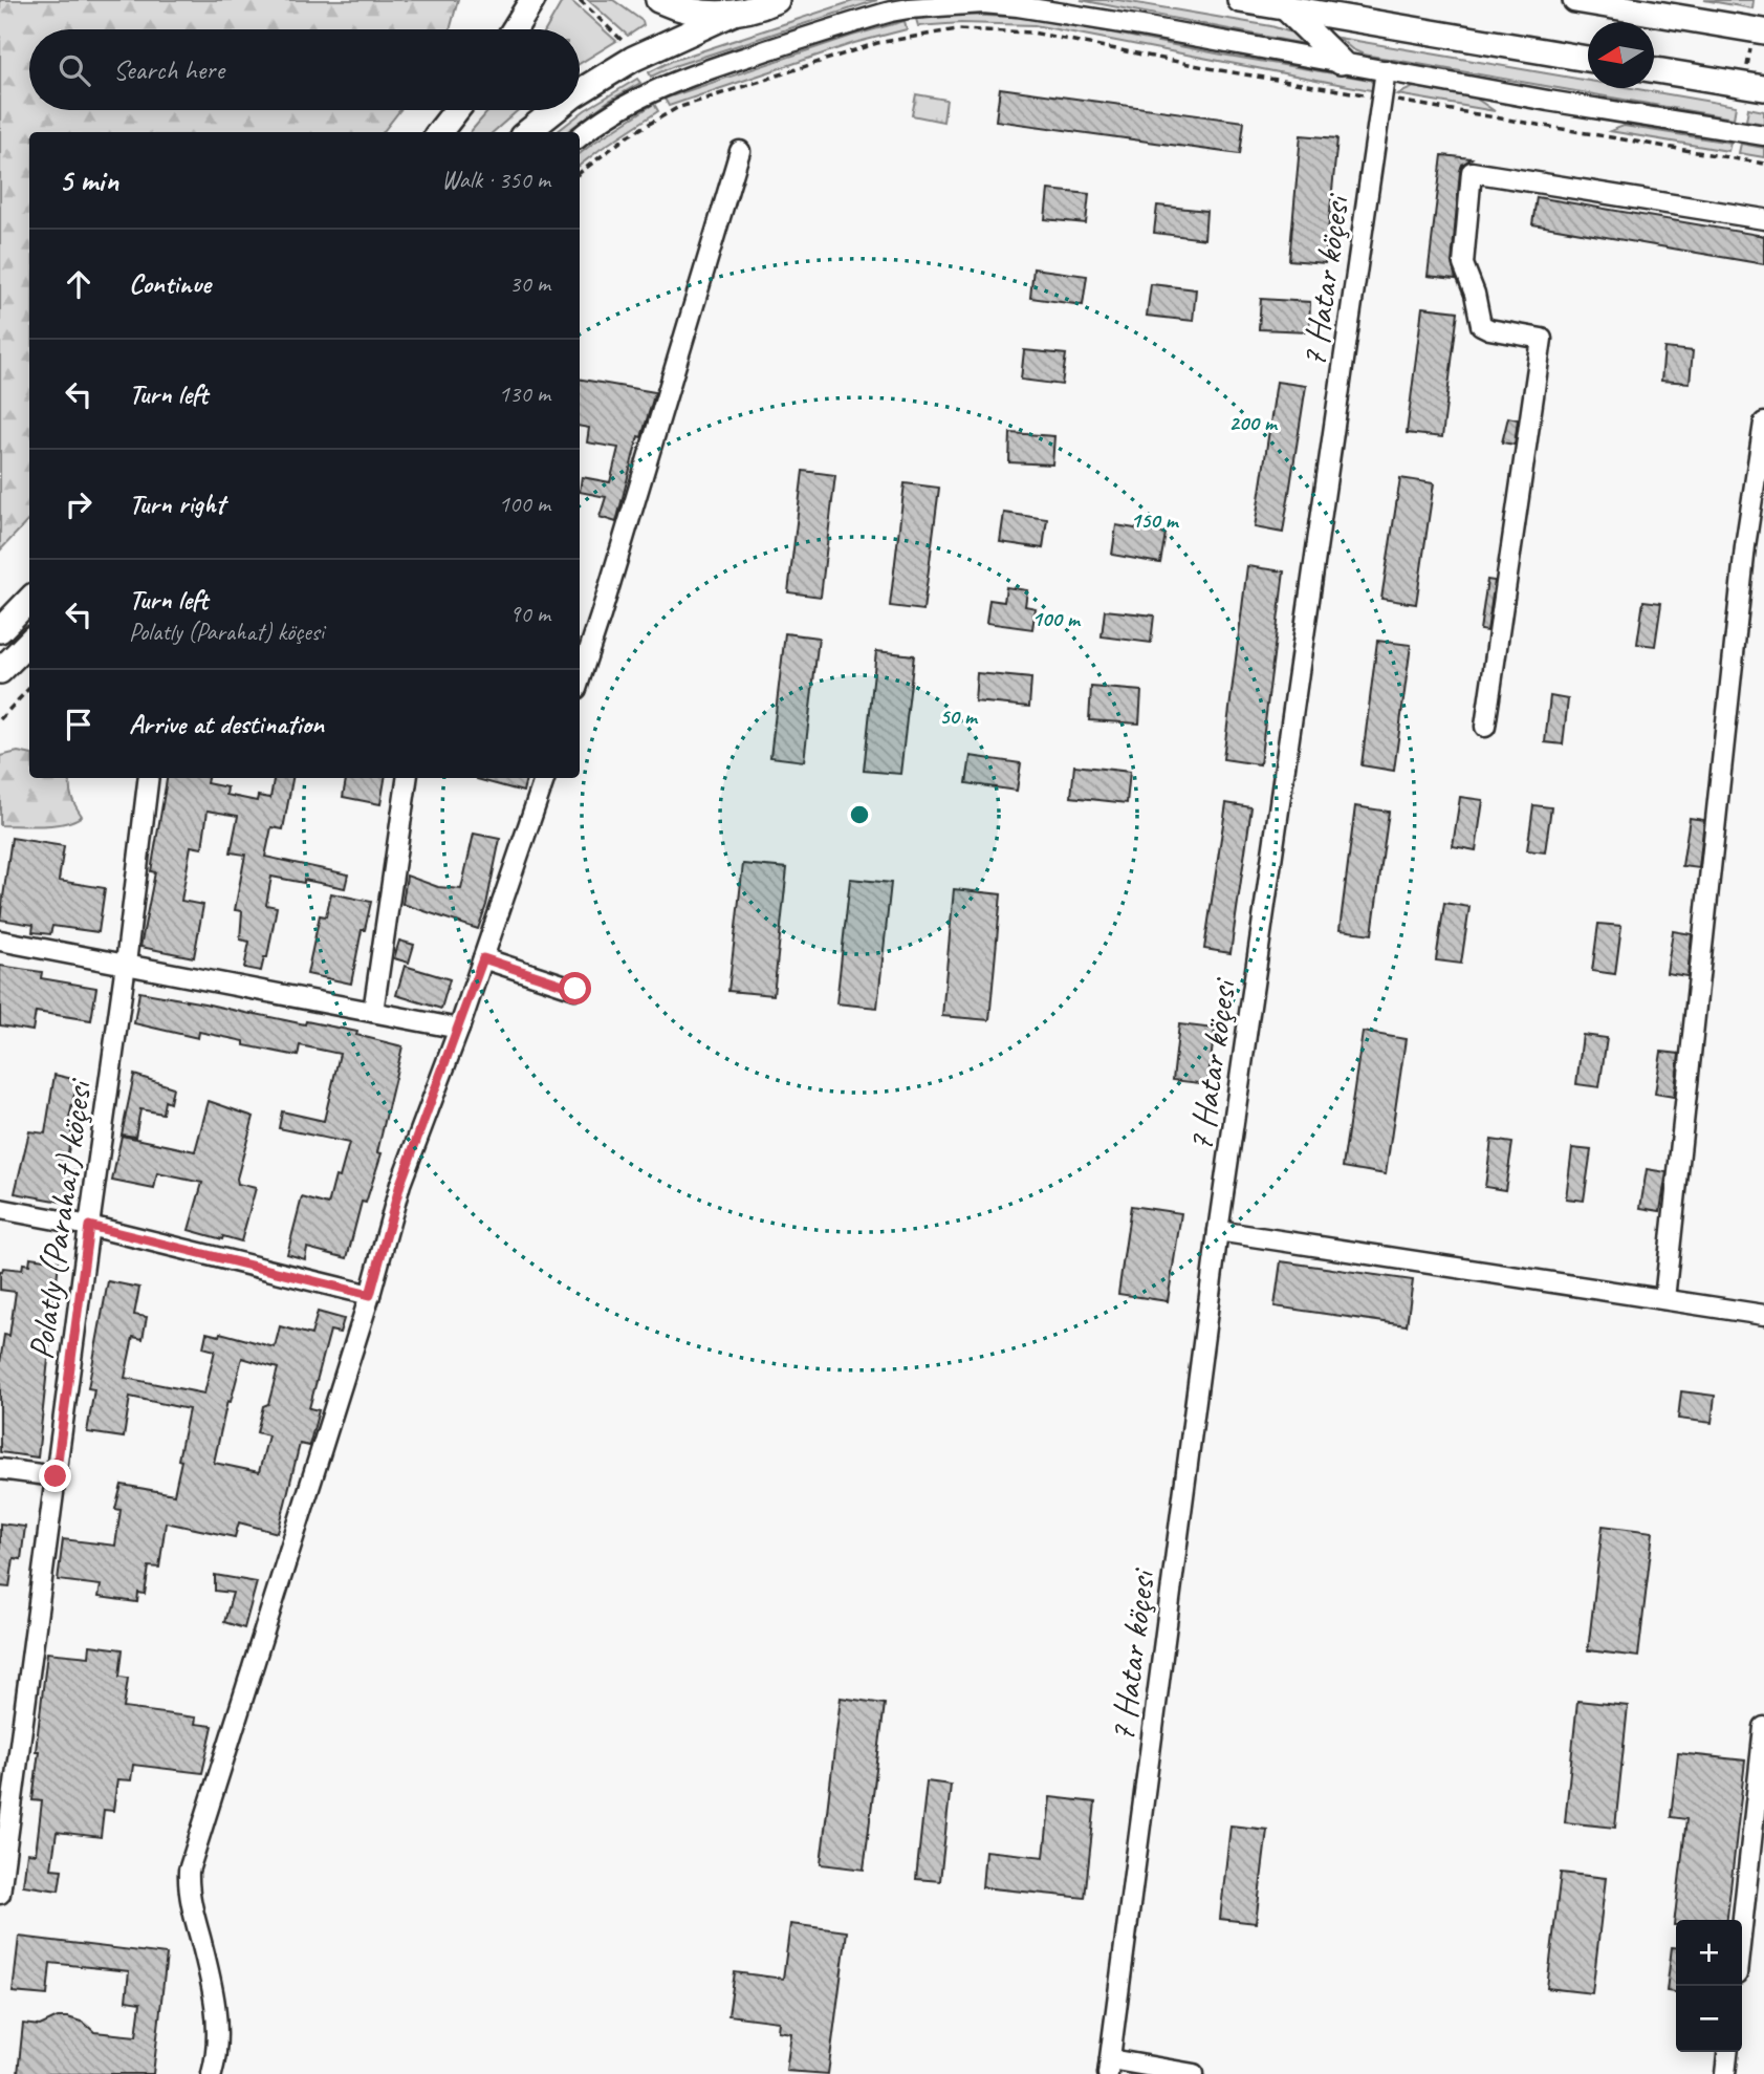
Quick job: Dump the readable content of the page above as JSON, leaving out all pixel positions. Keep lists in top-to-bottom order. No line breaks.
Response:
{"streets":{"street":["7 Hatar köçesi","Polatly (Parahat) köçesi"]},"north":"left","page":{"search":"Search here","heading":["5 min","Walk · 350 m"],"list":[["Continue","30 m"],["Turn left","130 m"],["Turn right","100 m"],["Turn left","Polatly (Parahat) köçesi","90 m"],"Arrive at destination"],"map_buttons":["+","−"]},"rings":["200 m","150 m","100 m","50 m"]}
